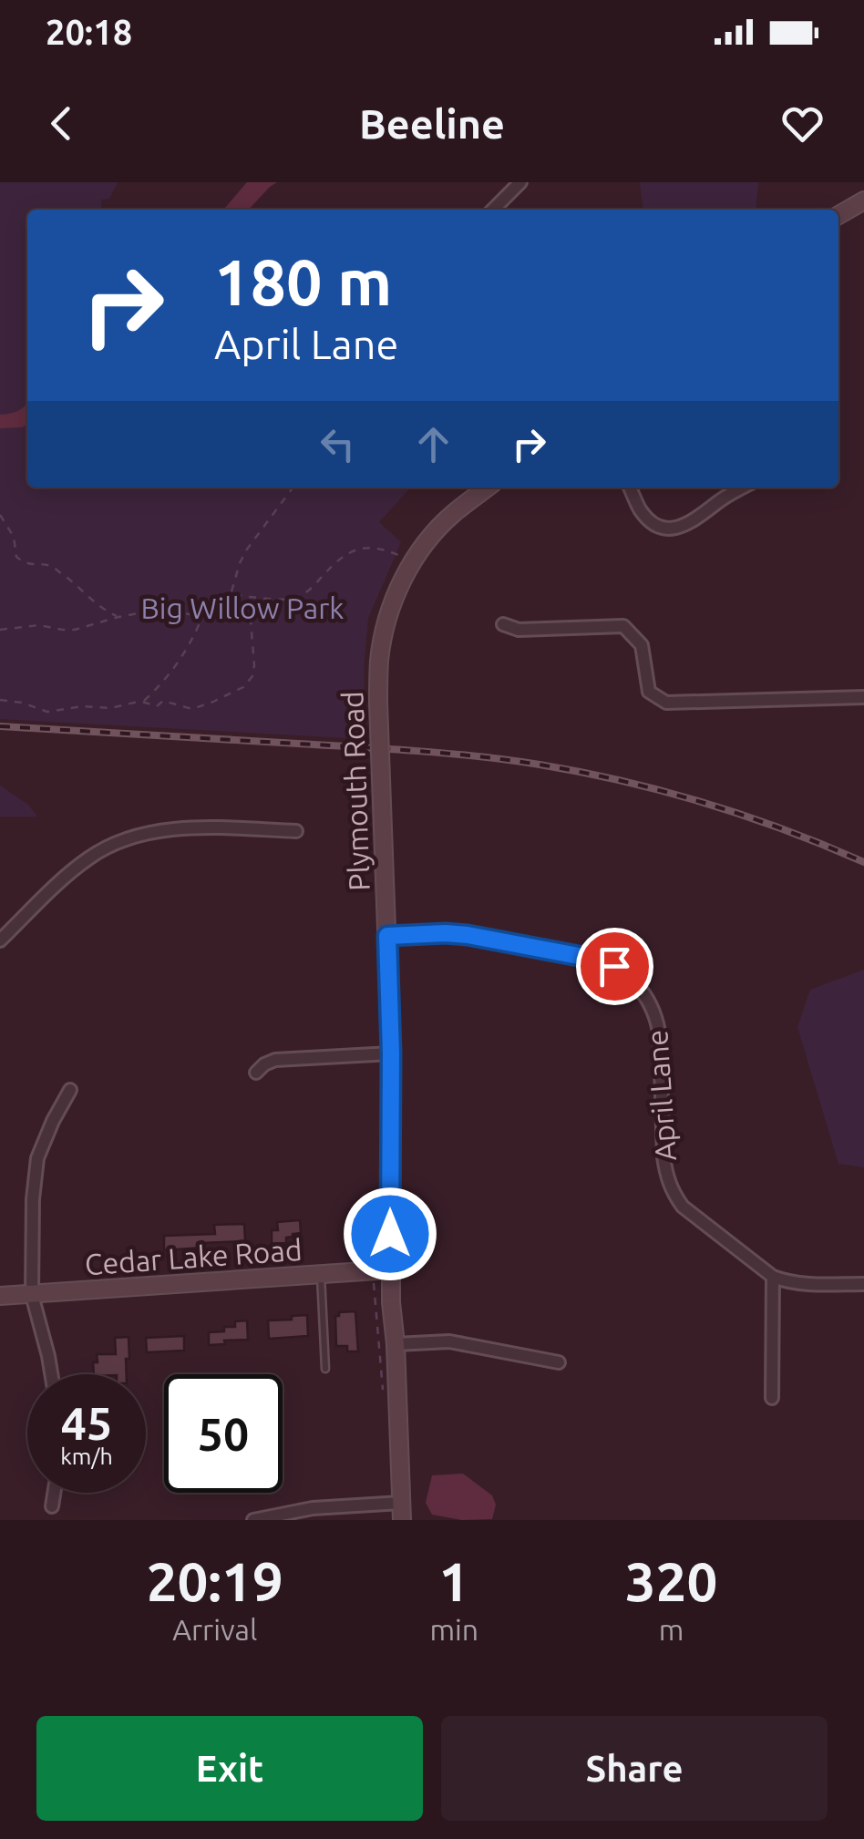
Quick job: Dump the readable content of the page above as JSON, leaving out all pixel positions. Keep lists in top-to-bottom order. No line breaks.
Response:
{"streets":{"main road":["Plymouth Road","Cedar Lake Road"],"street":["April Lane"]},"crossings":[["Plymouth Road","April Lane"],["Plymouth Road","Cedar Lake Road"]],"parks":["Big Willow Park"],"page":{"status":"20:18","header":"Beeline","turn":["180 m","April Lane"],"speed":"45 km/h","limit":"50","eta":["20:19","Arrival","1","min","320","m"],"buttons":["Exit","Share"]}}
